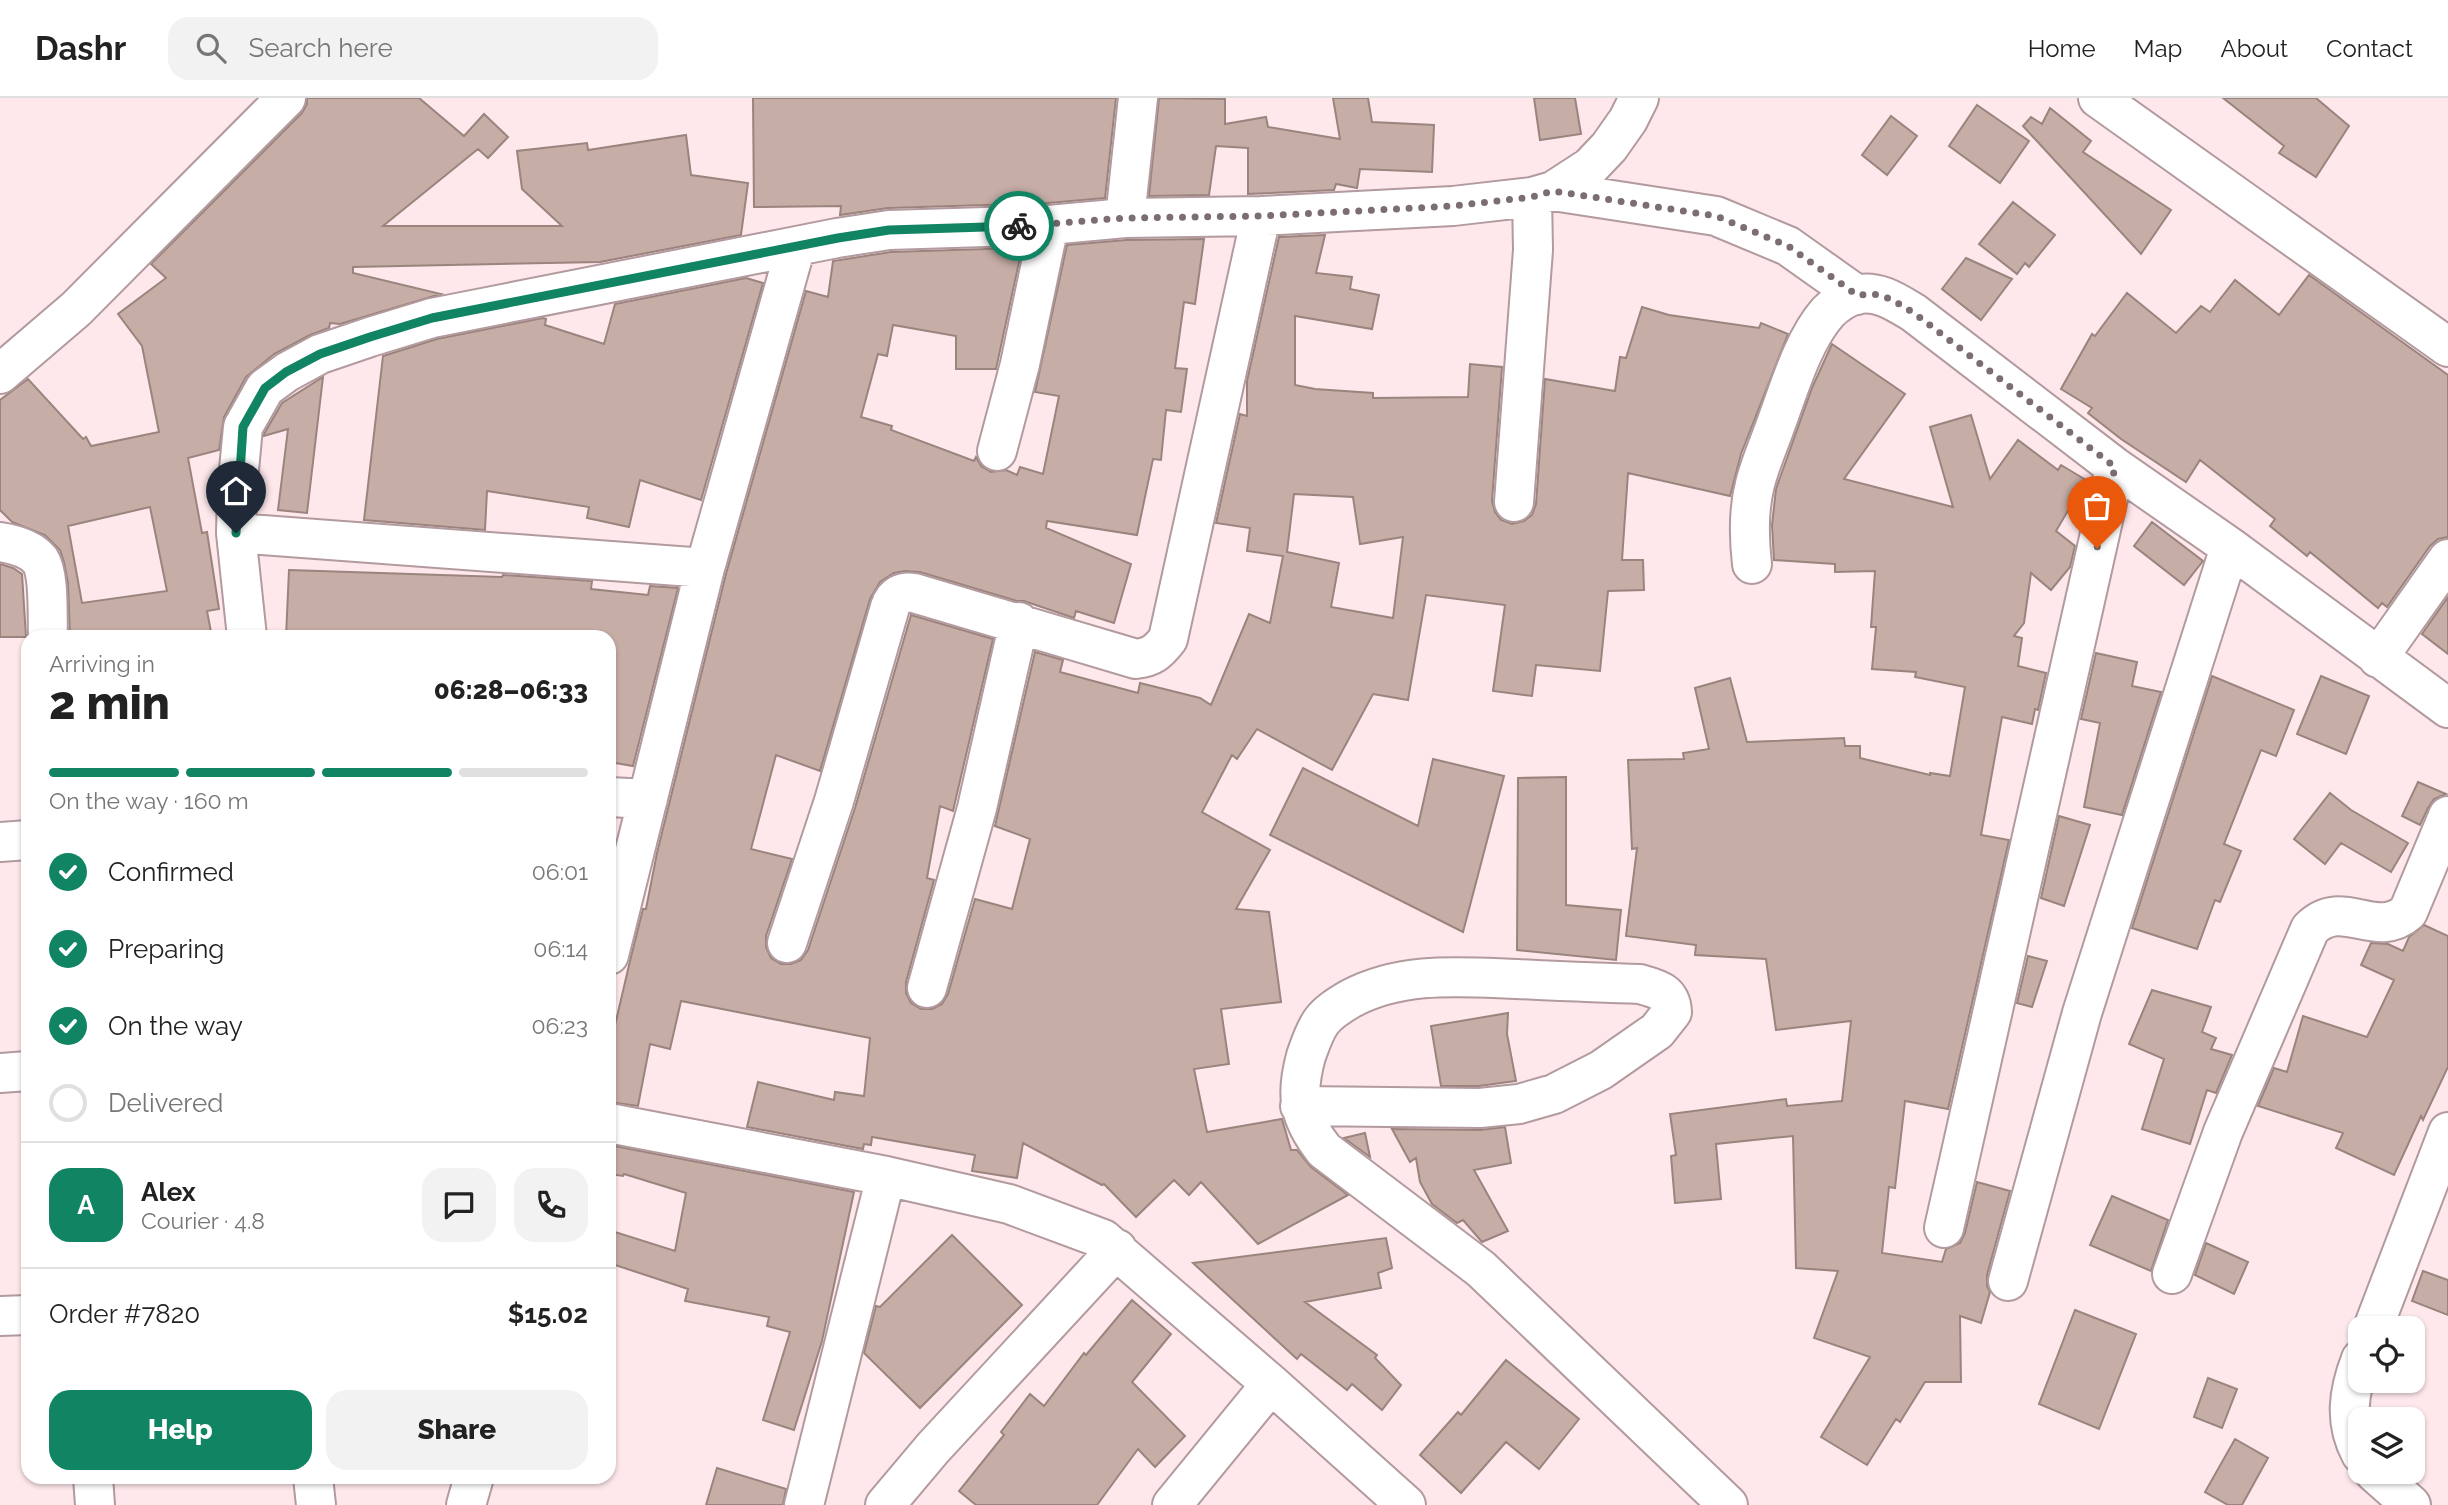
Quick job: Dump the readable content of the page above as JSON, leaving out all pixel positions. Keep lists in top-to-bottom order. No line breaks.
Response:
{"page":{"header":"Dashr","search":"Search here","nav":["Home","Map","About","Contact"],"heading":["2 min","Arriving in","06:28–06:33"],"panel":["Alex","Courier · 4.8","Order #7820","$15.02"],"bar":"On the way · 160 m","list":[["Confirmed","06:01"],["Preparing","06:14"],["On the way","06:23"],"Delivered"],"round":"A","buttons":["Help","Share"]}}
